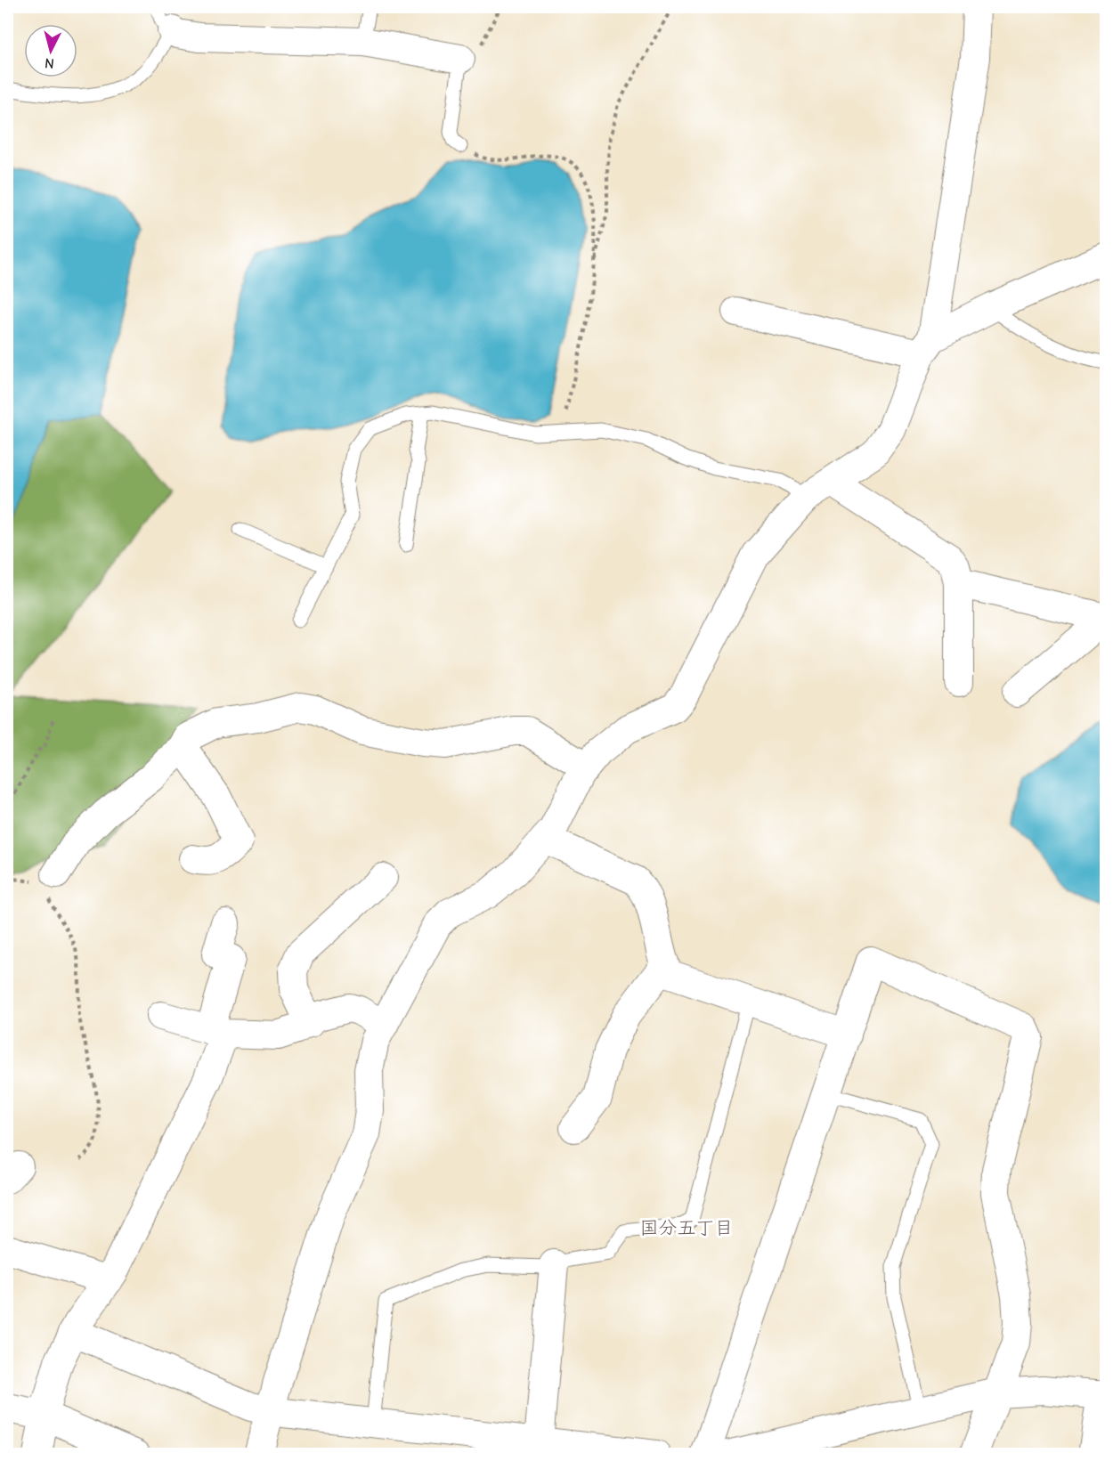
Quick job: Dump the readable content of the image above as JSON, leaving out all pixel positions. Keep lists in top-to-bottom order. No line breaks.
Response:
{"districts":["国分五丁目"],"north":"bottom"}
